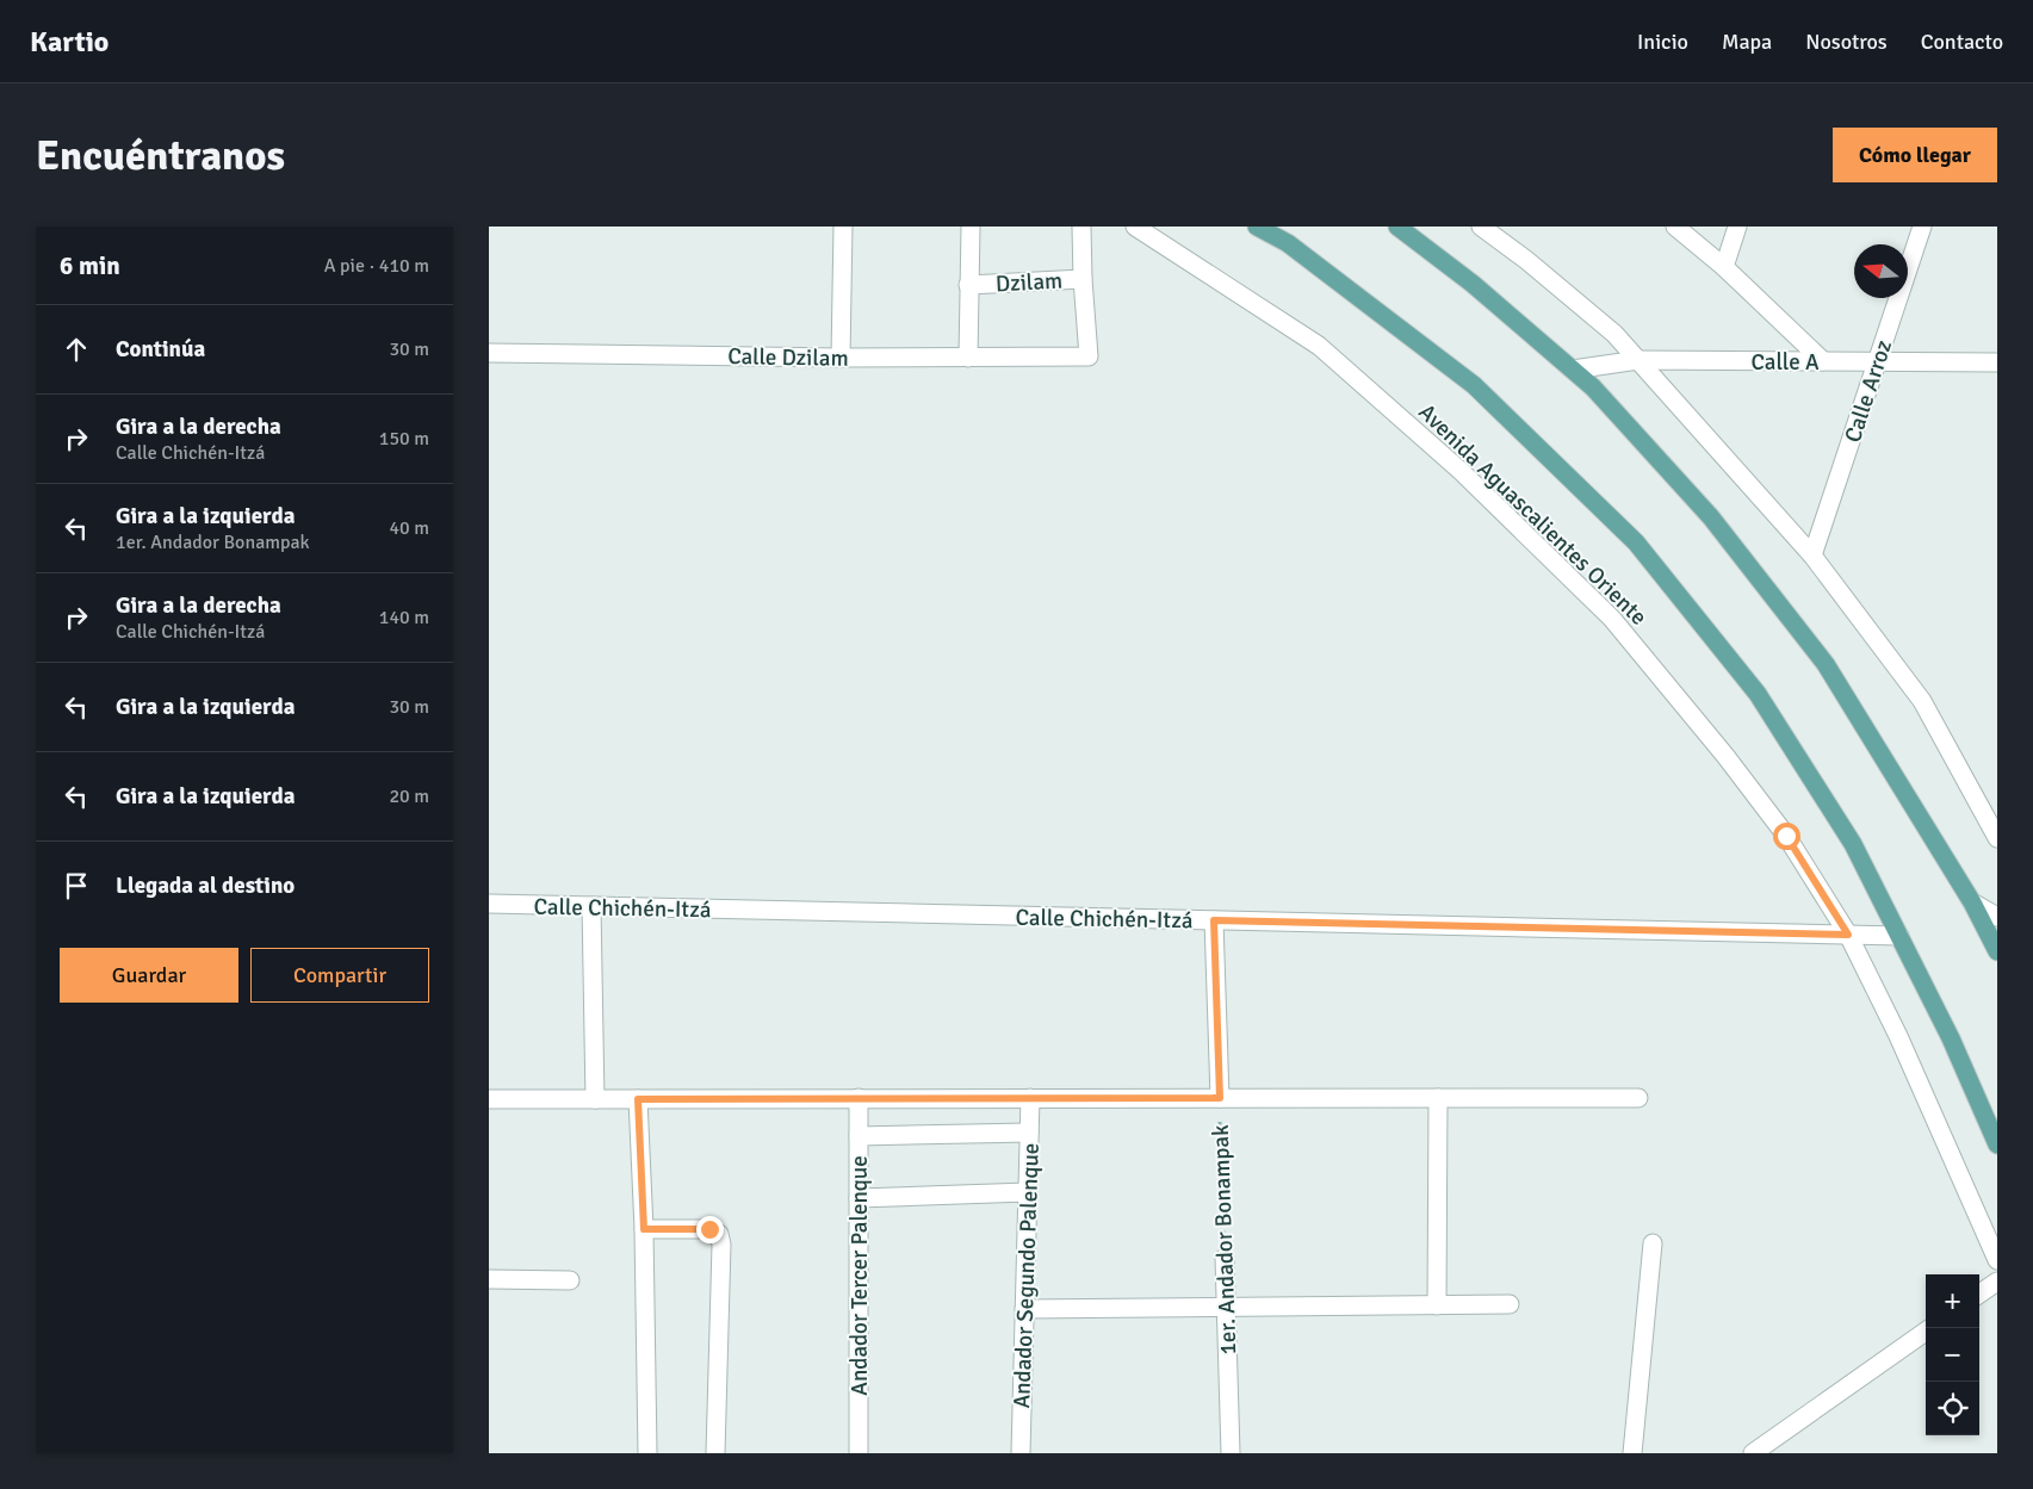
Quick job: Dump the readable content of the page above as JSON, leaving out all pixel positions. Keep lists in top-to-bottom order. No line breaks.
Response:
{"streets":{"main road":["Avenida Aguascalientes Oriente"],"street":["Dzilam","Calle Dzilam","Calle A","Calle Arroz","Calle Chichén-Itzá","1er. Andador Bonampak","Andador Tercer Palenque","Andador Segundo Palenque"]},"crossings":[["Dzilam","Calle Dzilam"],["Calle A","Calle Arroz"],["Avenida Aguascalientes Oriente","Calle Chichén-Itzá"],["Calle Chichén-Itzá","1er. Andador Bonampak"]],"north":"left","page":{"header":"Kartio","nav":["Inicio","Mapa","Nosotros","Contacto"],"buttons":["Cómo llegar",["Guardar","Compartir"]],"title":"Encuéntranos","heading":["6 min","A pie · 410 m"],"list":[["Continúa","30 m"],["Gira a la derecha","Calle Chichén-Itzá","150 m"],["Gira a la izquierda","1er. Andador Bonampak","40 m"],["Gira a la derecha","Calle Chichén-Itzá","140 m"],["Gira a la izquierda","30 m"],["Gira a la izquierda","20 m"],"Llegada al destino"],"map_buttons":["+","−"]}}
